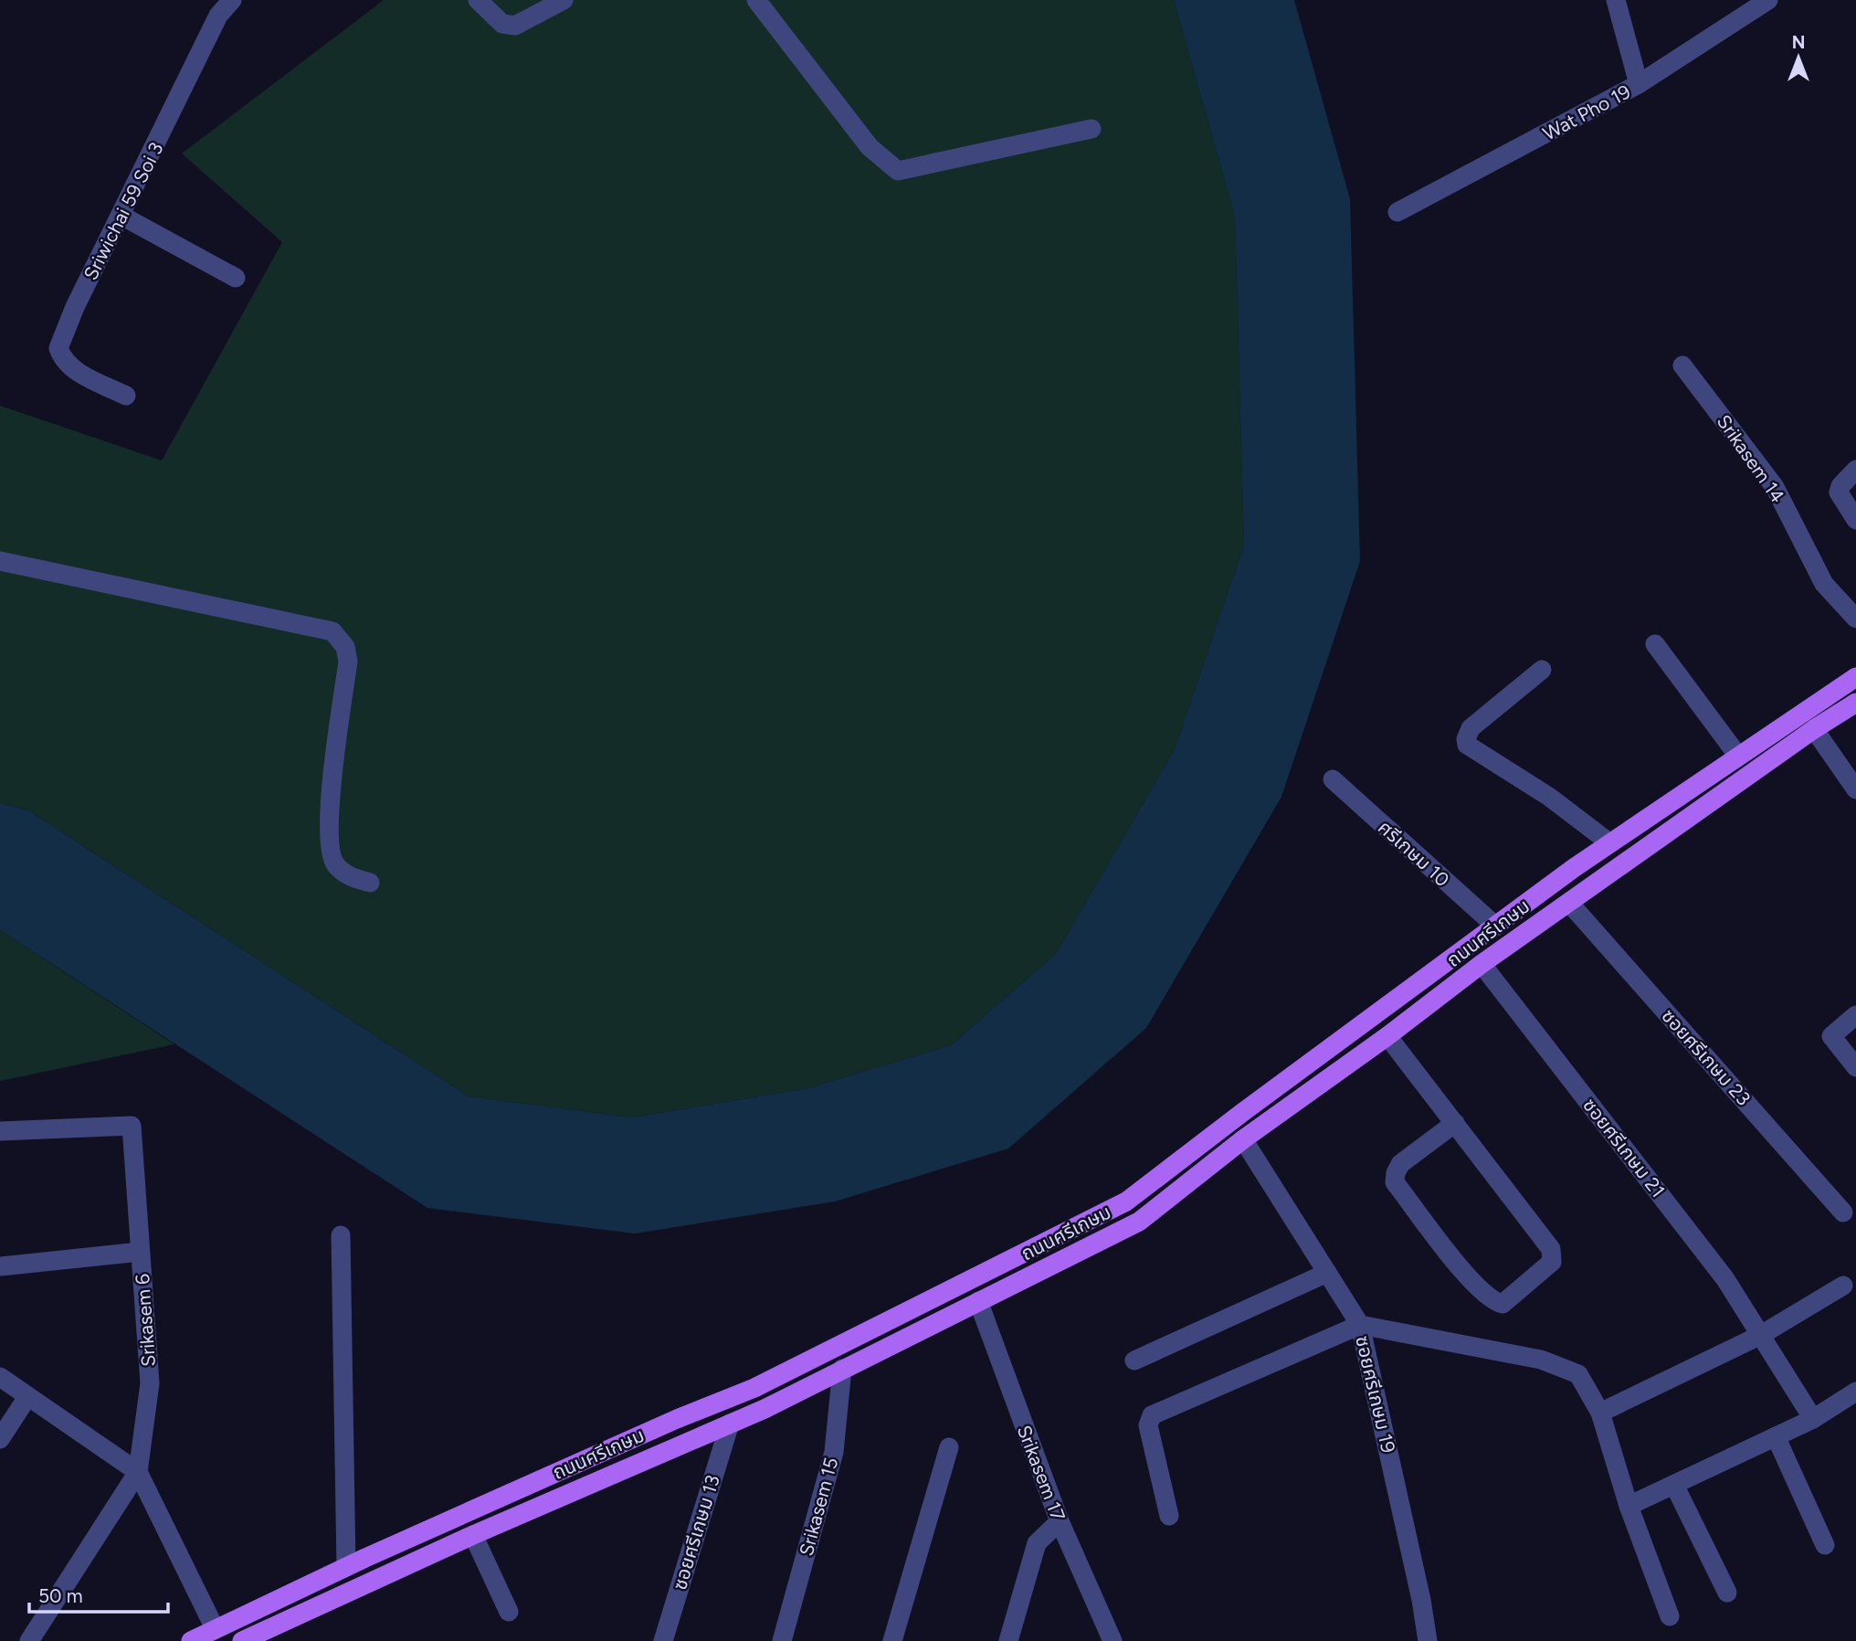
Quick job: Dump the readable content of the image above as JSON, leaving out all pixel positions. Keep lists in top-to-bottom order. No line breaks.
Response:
{"streets":{"main road":["ถนนศรีเกษม"],"street":["Wat Pho 19","Sriwichai 59 Soi 3","Srikasem 14","ศรีเกษม 10","ซอยศรีเกษม 23","ซอยศรีเกษม 21","Srikasem 6","ซอยศรีเกษม 19","Srikasem 17","Srikasem 15","ซอยศรีเกษม 13"]},"crossings":[["ศรีเกษม 10","ถนนศรีเกษม"],["ถนนศรีเกษม","ซอยศรีเกษม 23"],["ถนนศรีเกษม","ซอยศรีเกษม 21"],["ถนนศรีเกษม","ซอยศรีเกษม 19"],["ถนนศรีเกษม","Srikasem 17"],["ถนนศรีเกษม","Srikasem 15"],["ถนนศรีเกษม","ซอยศรีเกษม 13"]],"scale_bar":"50 m","north":"top"}
